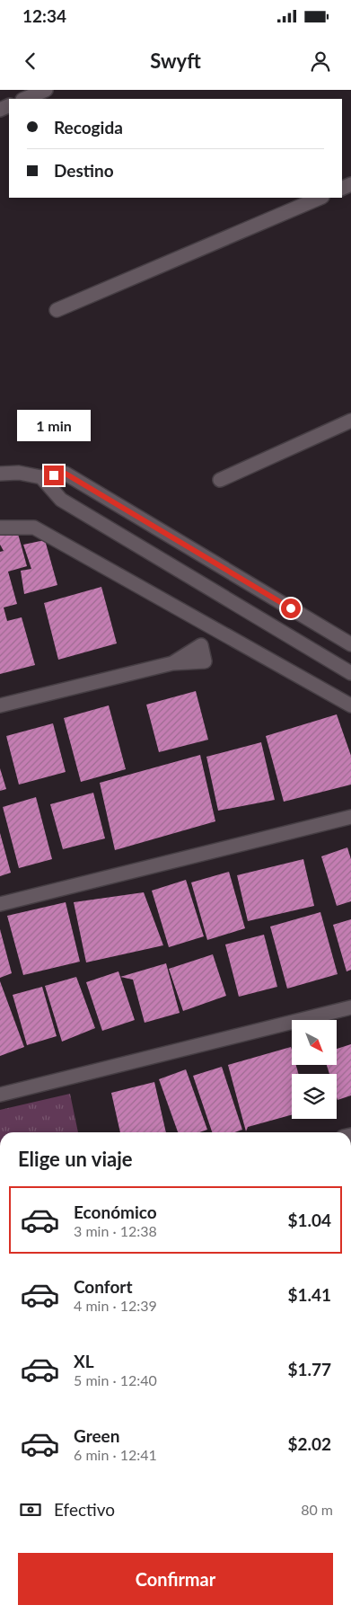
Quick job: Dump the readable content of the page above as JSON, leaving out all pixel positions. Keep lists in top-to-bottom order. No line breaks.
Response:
{"north":"bottom right","page":{"status":"12:34","header":"Swyft","banner":["Recogida","Destino"],"bubble":"1 min","heading":"Elige un viaje","list":[{"name":"Económico","note":"3 min · 12:38","value":"$1.04"},{"name":"Confort","note":"4 min · 12:39","value":"$1.41"},{"name":"XL","note":"5 min · 12:40","value":"$1.77"},{"name":"Green","note":"6 min · 12:41","value":"$2.02"}],"pay":["Efectivo","80 m"],"buttons":"Confirmar"}}
